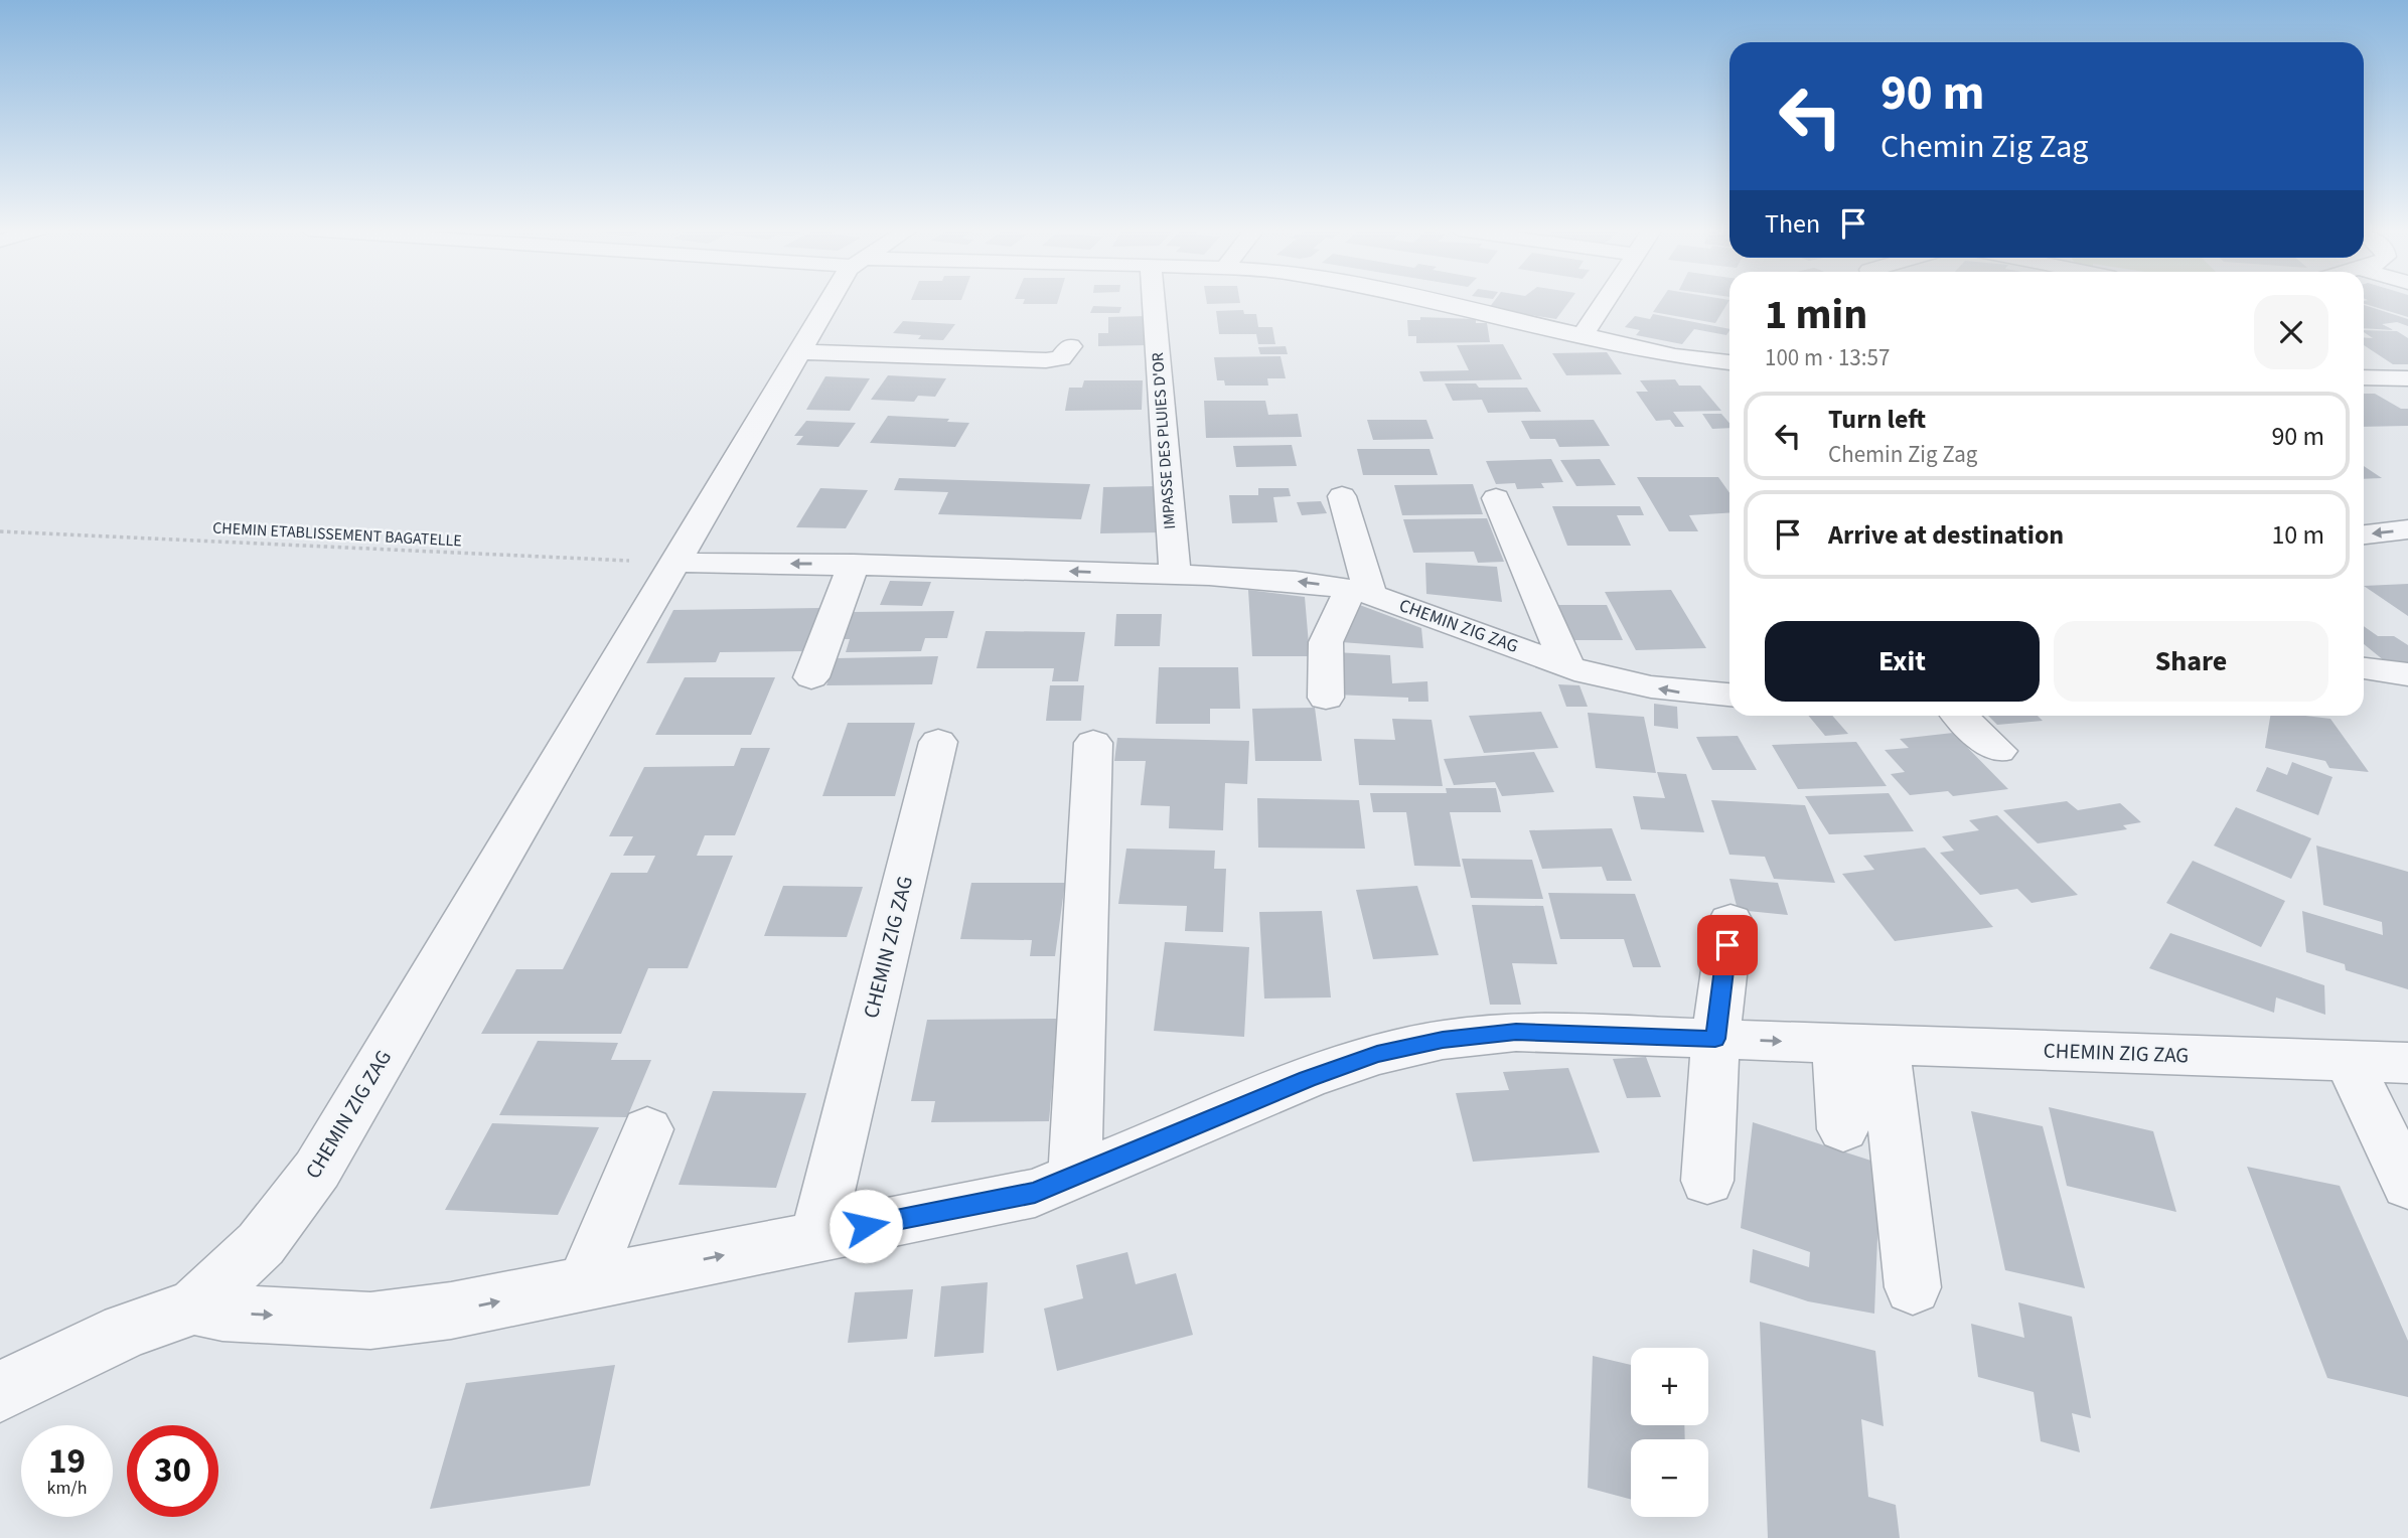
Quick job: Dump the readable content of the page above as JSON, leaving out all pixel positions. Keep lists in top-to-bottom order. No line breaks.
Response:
{"streets":{"street":["IMPASSE DES PLUIES D'OR","CHEMIN ZIG ZAG"],"path":["CHEMIN ETABLISSEMENT BAGATELLE"]},"crossings":[["IMPASSE DES PLUIES D'OR","CHEMIN ZIG ZAG"],["CHEMIN ETABLISSEMENT BAGATELLE","CHEMIN ZIG ZAG"]],"page":{"turn":["90 m","Chemin Zig Zag"],"then":"Then","heading":["1 min","100 m · 13:57"],"list":[{"name":"Turn left","note":"Chemin Zig Zag","value":"90 m"},{"name":"Arrive at destination","value":"10 m"}],"buttons":["Exit","Share"],"map_buttons":["+","−"],"speed":"19 km/h","limit":"30"}}
